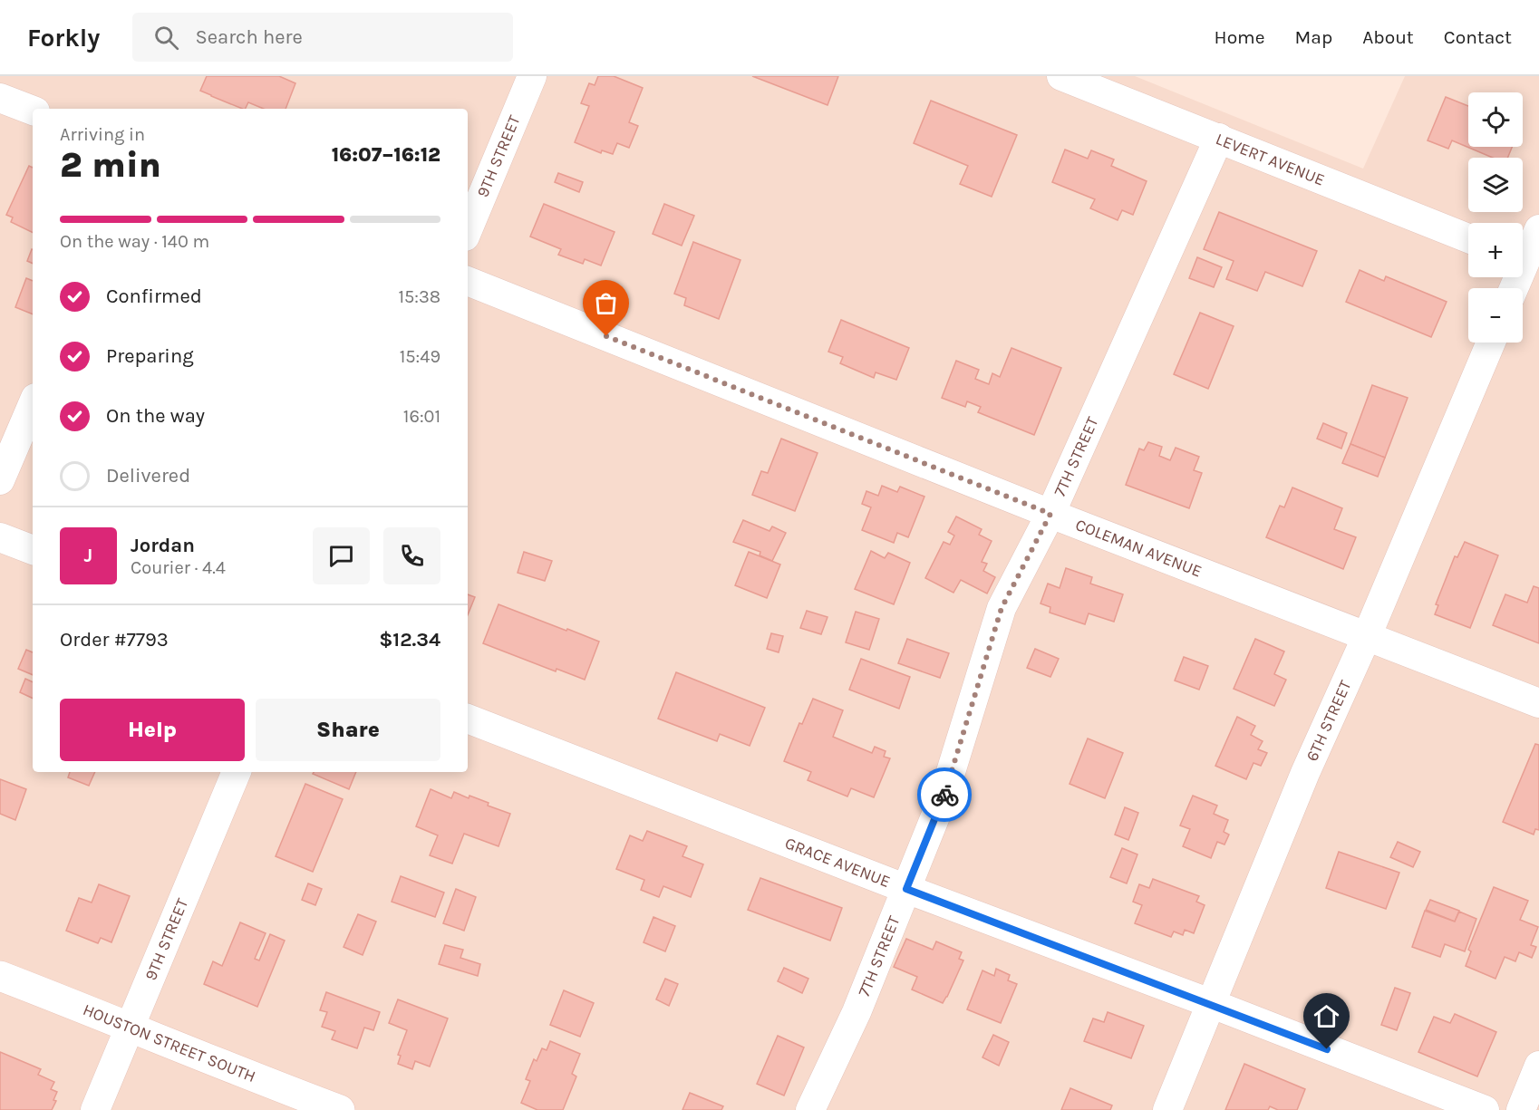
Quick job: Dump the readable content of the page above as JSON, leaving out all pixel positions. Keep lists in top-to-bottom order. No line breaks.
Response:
{"streets":{"street":["9TH STREET","LEVERT AVENUE","7TH STREET","COLEMAN AVENUE","6TH STREET","GRACE AVENUE","HOUSTON STREET SOUTH"]},"crossings":[["9TH STREET","HOUSTON STREET SOUTH"],["LEVERT AVENUE","7TH STREET"],["7TH STREET","COLEMAN AVENUE"],["7TH STREET","GRACE AVENUE"],["COLEMAN AVENUE","6TH STREET"],["6TH STREET","GRACE AVENUE"]],"page":{"header":"Forkly","search":"Search here","nav":["Home","Map","About","Contact"],"map_buttons":["+","−"],"heading":["2 min","Arriving in","16:07–16:12"],"panel":["Jordan","Courier · 4.4","Order #7793","$12.34"],"bar":"On the way · 140 m","list":[["Confirmed","15:38"],["Preparing","15:49"],["On the way","16:01"],"Delivered"],"round":"J","buttons":["Help","Share"]}}
